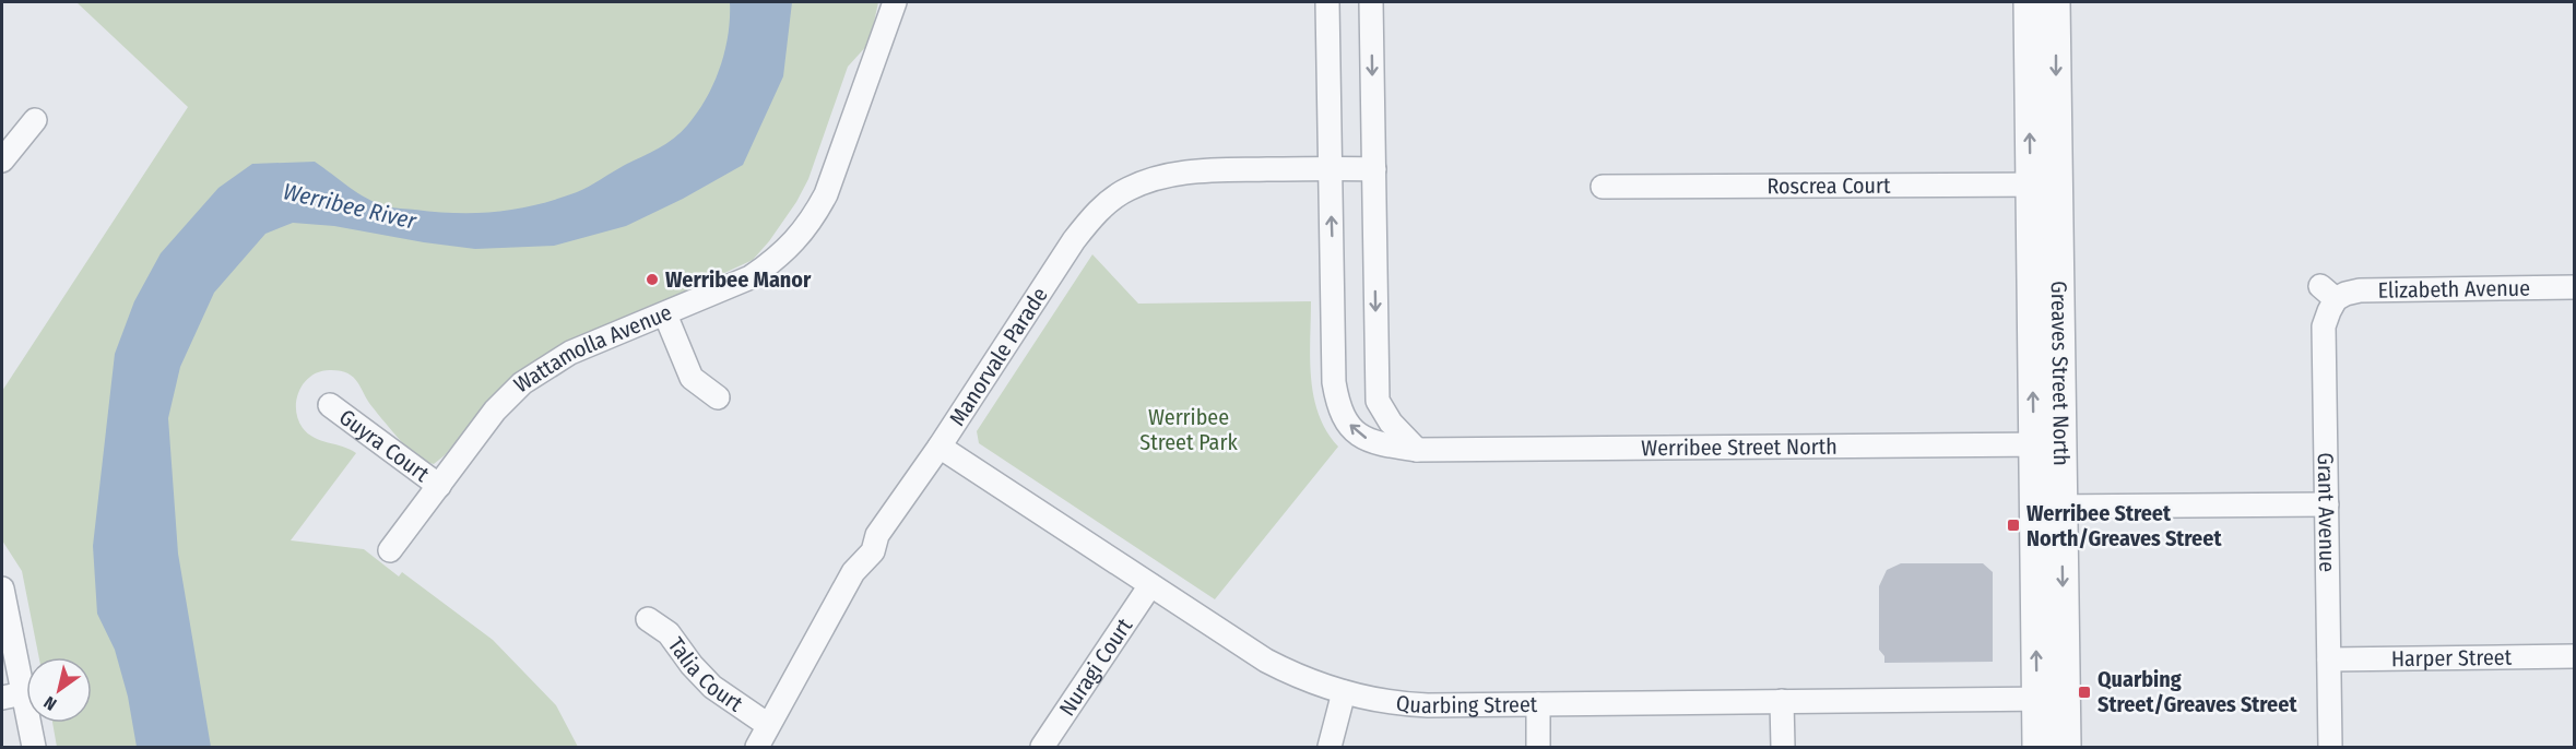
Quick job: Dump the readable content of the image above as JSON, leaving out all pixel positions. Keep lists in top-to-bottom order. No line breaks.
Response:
{"streets":{"street":["Roscrea Court","Elizabeth Avenue","Wattamolla Avenue","Manorvale Parade","Greaves Street North","Guyra Court","Werribee Street North","Grant Avenue","Harper Street","Nuragi Court","Talia Court","Quarbing Street"]},"crossings":[["Roscrea Court","Greaves Street North"],["Elizabeth Avenue","Grant Avenue"],["Wattamolla Avenue","Guyra Court"],["Manorvale Parade","Werribee Street North"],["Manorvale Parade","Talia Court"],["Manorvale Parade","Quarbing Street"],["Greaves Street North","Werribee Street North"],["Greaves Street North","Quarbing Street"],["Grant Avenue","Harper Street"],["Nuragi Court","Quarbing Street"]],"water":["Werribee River"],"parks":["Werribee Street Park"],"places":{"other":["Werribee Manor"],"transit":["Werribee Street North/Greaves Street","Quarbing Street/Greaves Street"]},"north":"bottom left"}
